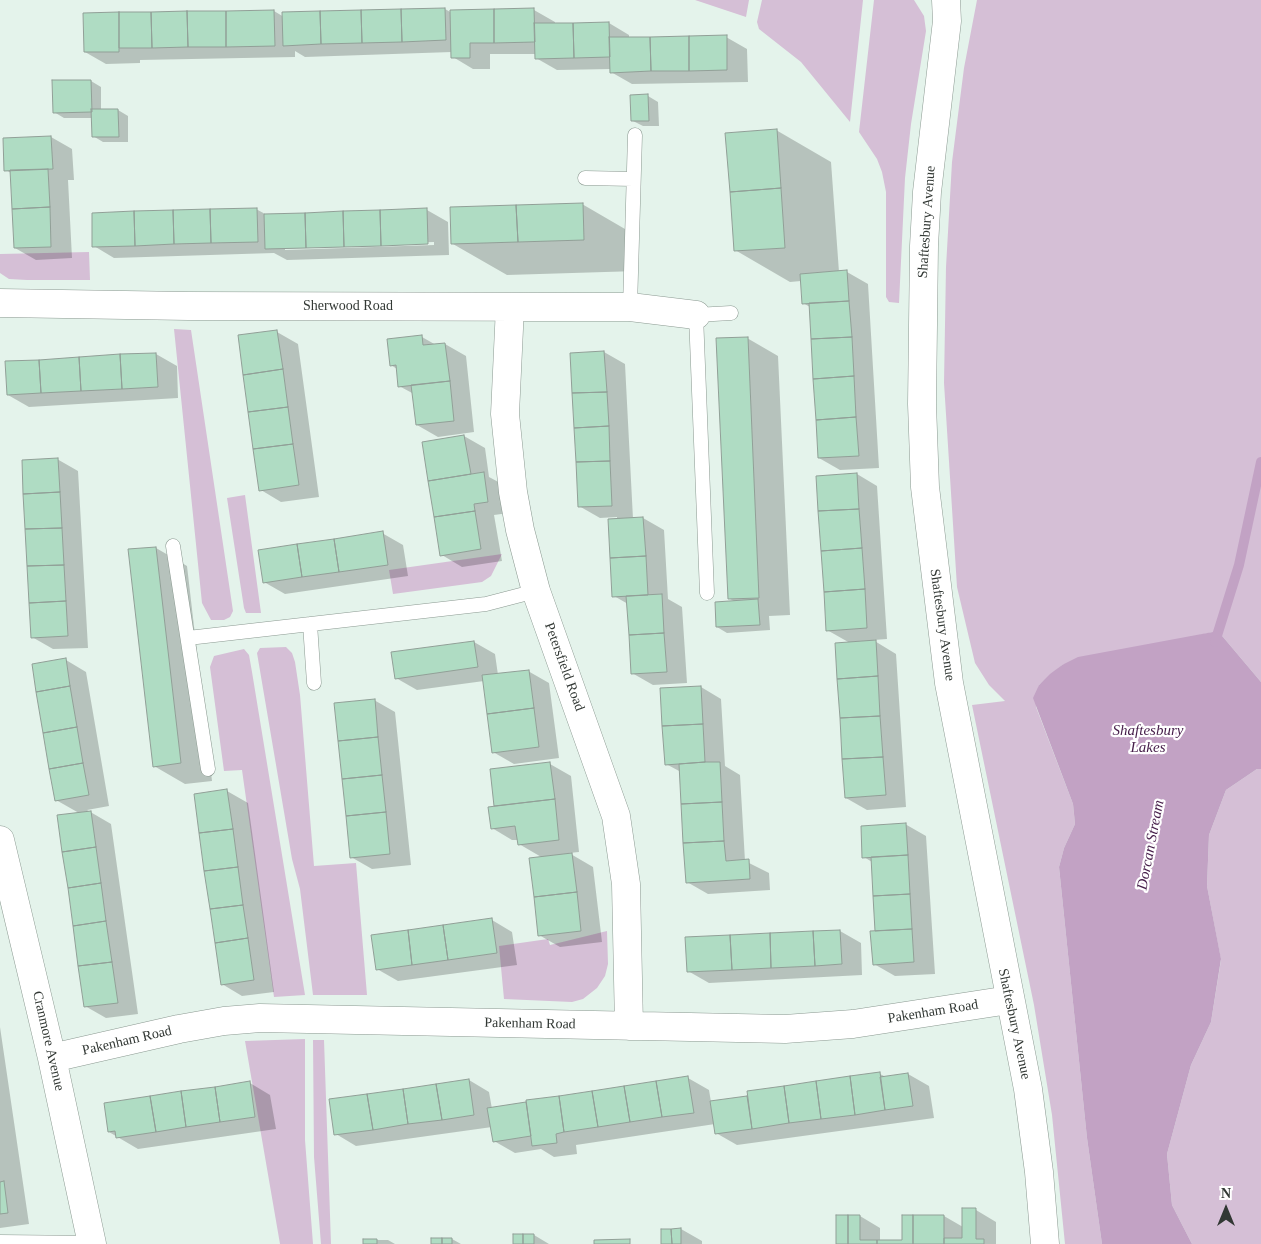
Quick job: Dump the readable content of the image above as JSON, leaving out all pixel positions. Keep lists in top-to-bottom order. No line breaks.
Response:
{"streets":{"street":["Shaftesbury Avenue","Sherwood Road","Petersfield Road","Pakenham Road","Cranmore Avenue"]},"crossings":[["Shaftesbury Avenue","Pakenham Road"],["Sherwood Road","Petersfield Road"],["Petersfield Road","Pakenham Road"],["Pakenham Road","Cranmore Avenue"]],"water":["Shaftesbury Lakes","Dorcan Stream"],"north":"top"}
